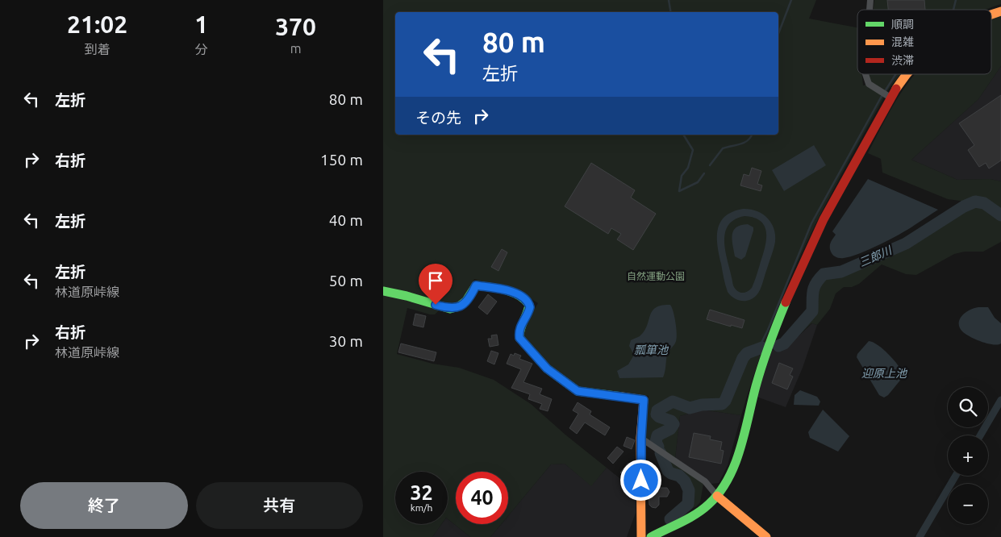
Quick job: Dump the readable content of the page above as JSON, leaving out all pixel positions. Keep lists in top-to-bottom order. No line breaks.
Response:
{"water":["三郎川","瓢箪池","迎原上池"],"parks":["自然運動公園"],"legend":["順調","混雑","渋滞"],"page":{"eta":["21:02","到着","1","分","370","m"],"turn":["80 m","左折"],"list":[{"name":"左折","value":"80 m"},{"name":"右折","value":"150 m"},{"name":"左折","value":"40 m"},{"name":"左折","note":"林道原峠線","value":"50 m"},{"name":"右折","note":"林道原峠線","value":"30 m"}],"then":"その先","map_buttons":["+","−"],"speed":"32 km/h","limit":"40","buttons":["終了","共有"]}}
